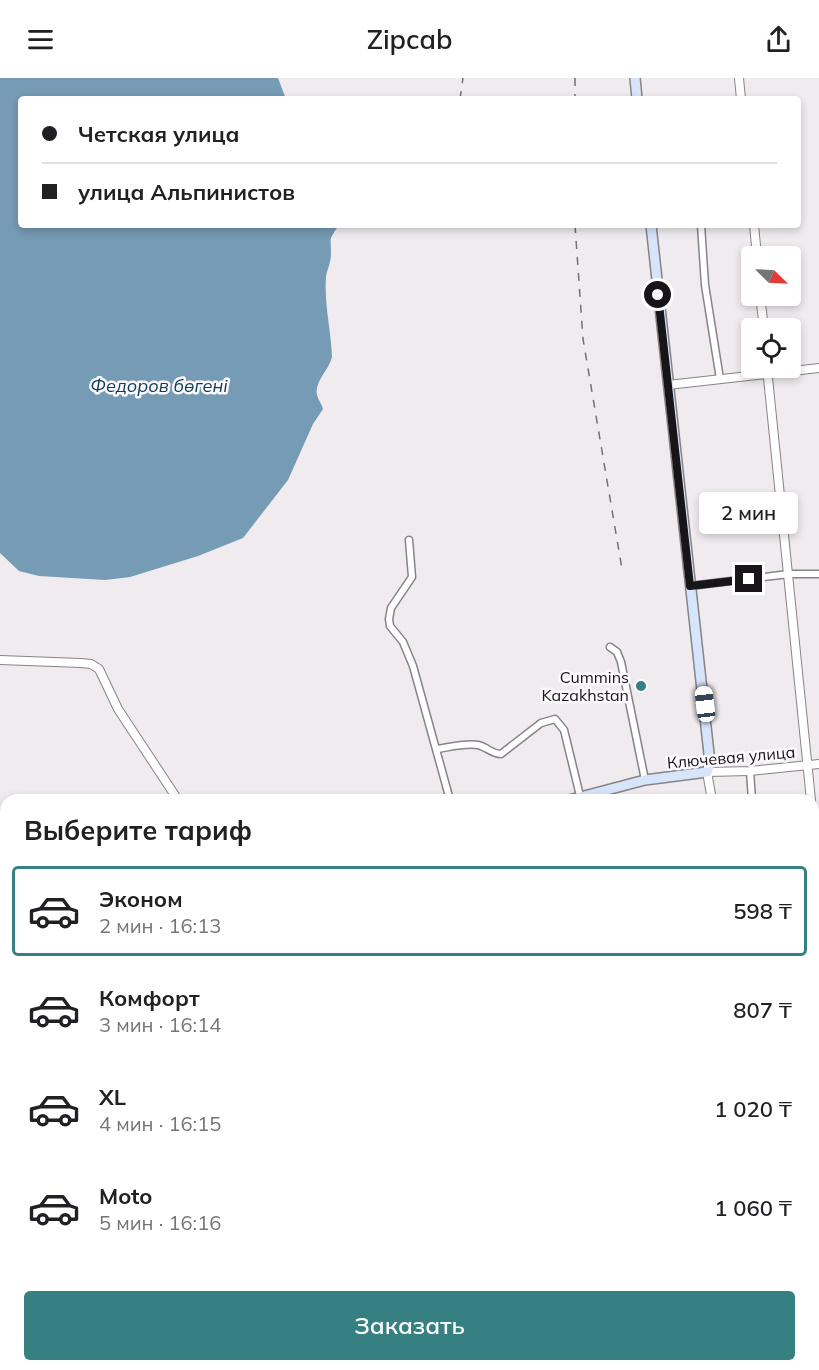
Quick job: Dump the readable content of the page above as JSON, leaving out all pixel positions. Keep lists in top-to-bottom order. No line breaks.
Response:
{"streets":{"main road":["Ключевая улица"]},"water":["Федоров бөгені"],"places":["Cummins Kazakhstan"],"north":"bottom right","page":{"header":"Zipcab","banner":["Четская улица","улица Альпинистов"],"bubble":"2 мин","heading":"Выберите тариф","list":[{"name":"Эконом","note":"2 мин · 16:13","value":"598 ₸"},{"name":"Комфорт","note":"3 мин · 16:14","value":"807 ₸"},{"name":"XL","note":"4 мин · 16:15","value":"1 020 ₸"},{"name":"Moto","note":"5 мин · 16:16","value":"1 060 ₸"}],"buttons":"Заказать"}}
